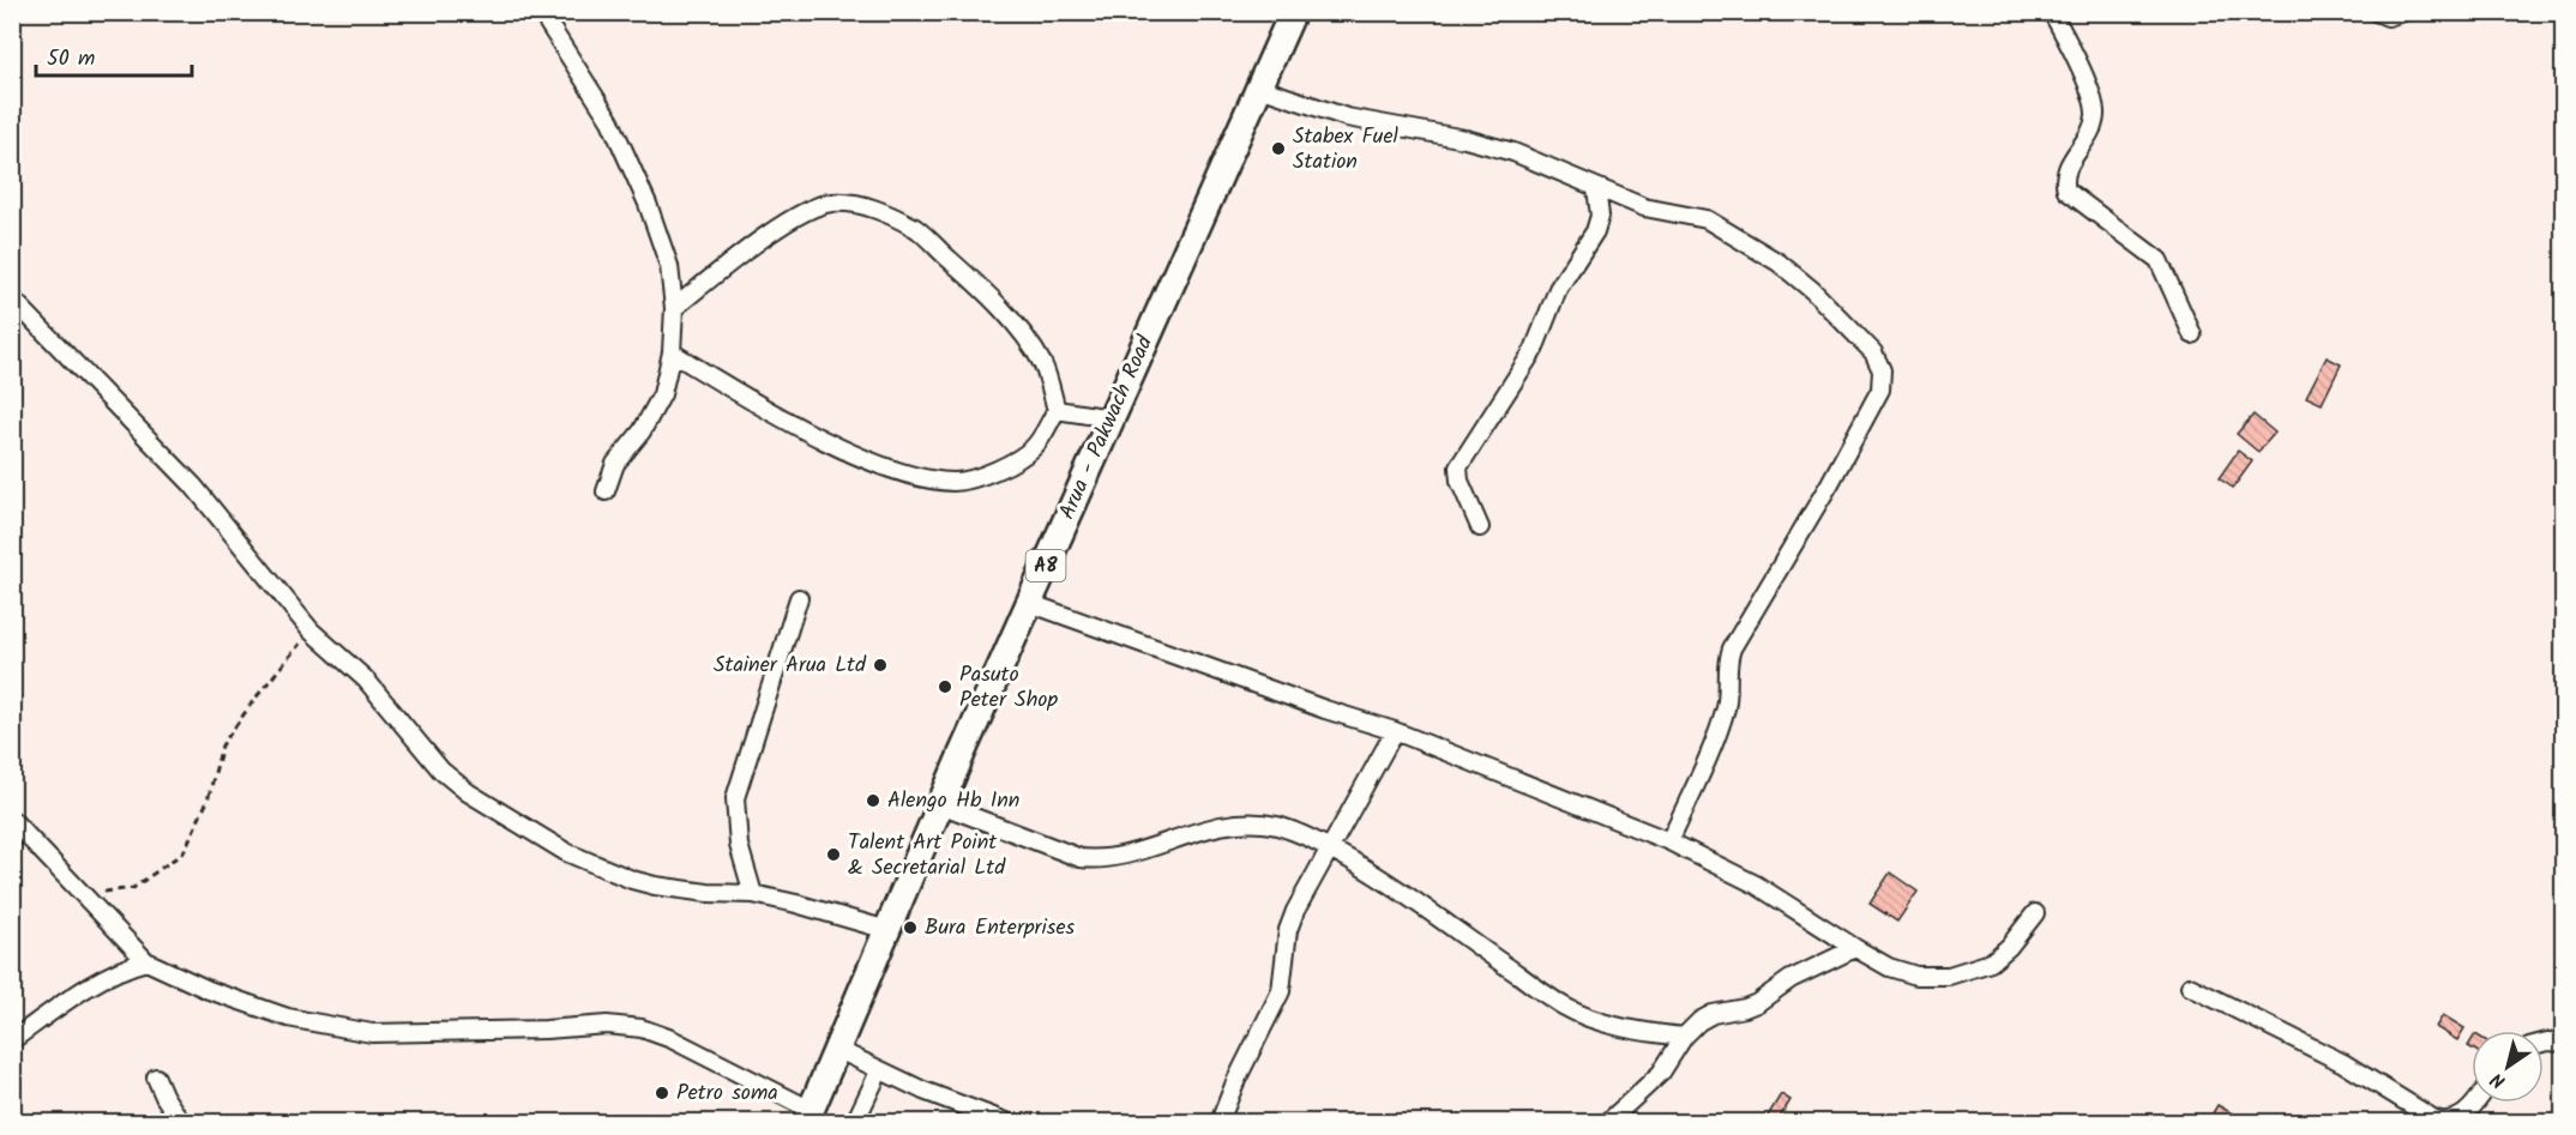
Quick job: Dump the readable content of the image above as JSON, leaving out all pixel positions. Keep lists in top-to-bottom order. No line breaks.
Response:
{"streets":{"main road":["Arua - Pakwach Road","A8"]},"places":["Stabex Fuel Station","Stainer Arua Ltd","Pasuto Peter Shop","Alengo Hb Inn","Talent Art Point & Secretarial Ltd","Bura Enterprises","Petro soma"],"scale_bar":"50 m","north":"bottom left"}
